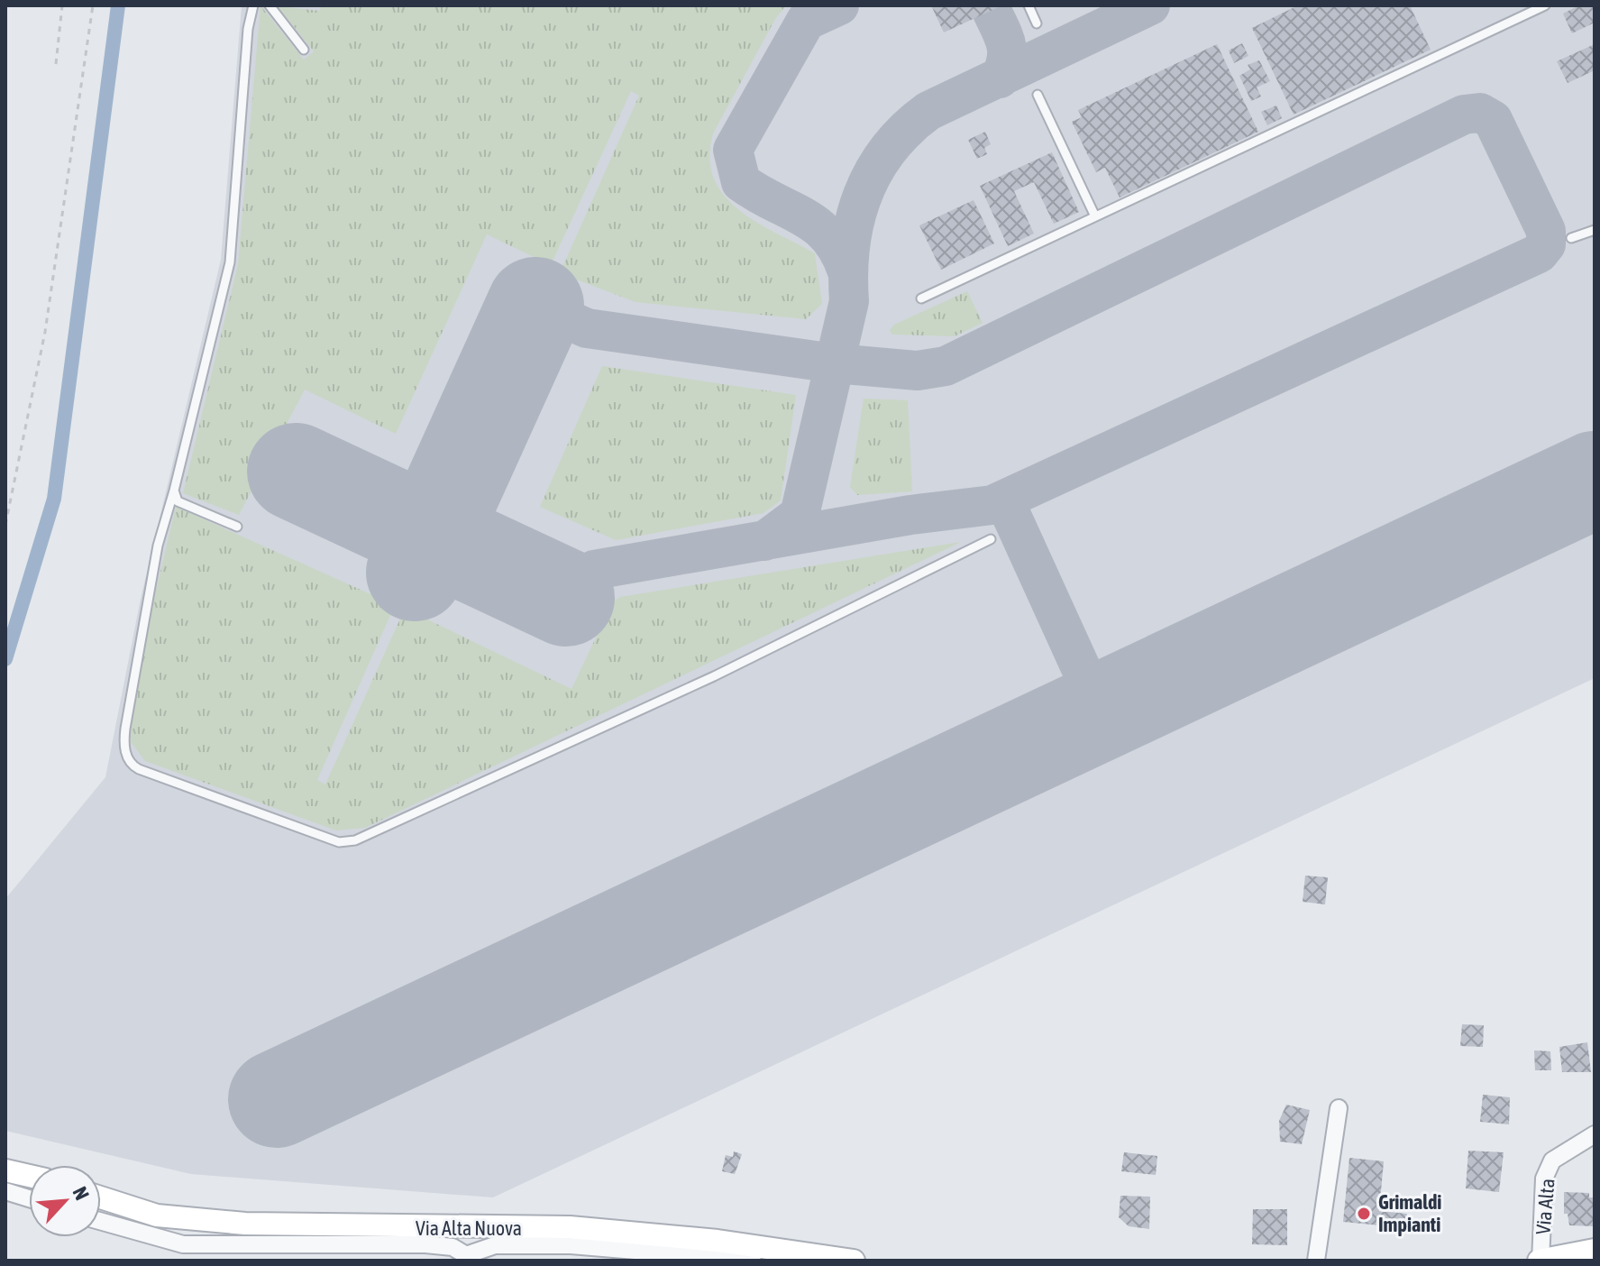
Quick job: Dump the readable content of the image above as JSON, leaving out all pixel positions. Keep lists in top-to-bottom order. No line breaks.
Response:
{"streets":{"street":["Via Alta","Via Alta Nuova"]},"places":["Grimaldi Impianti"],"north":"top right"}
